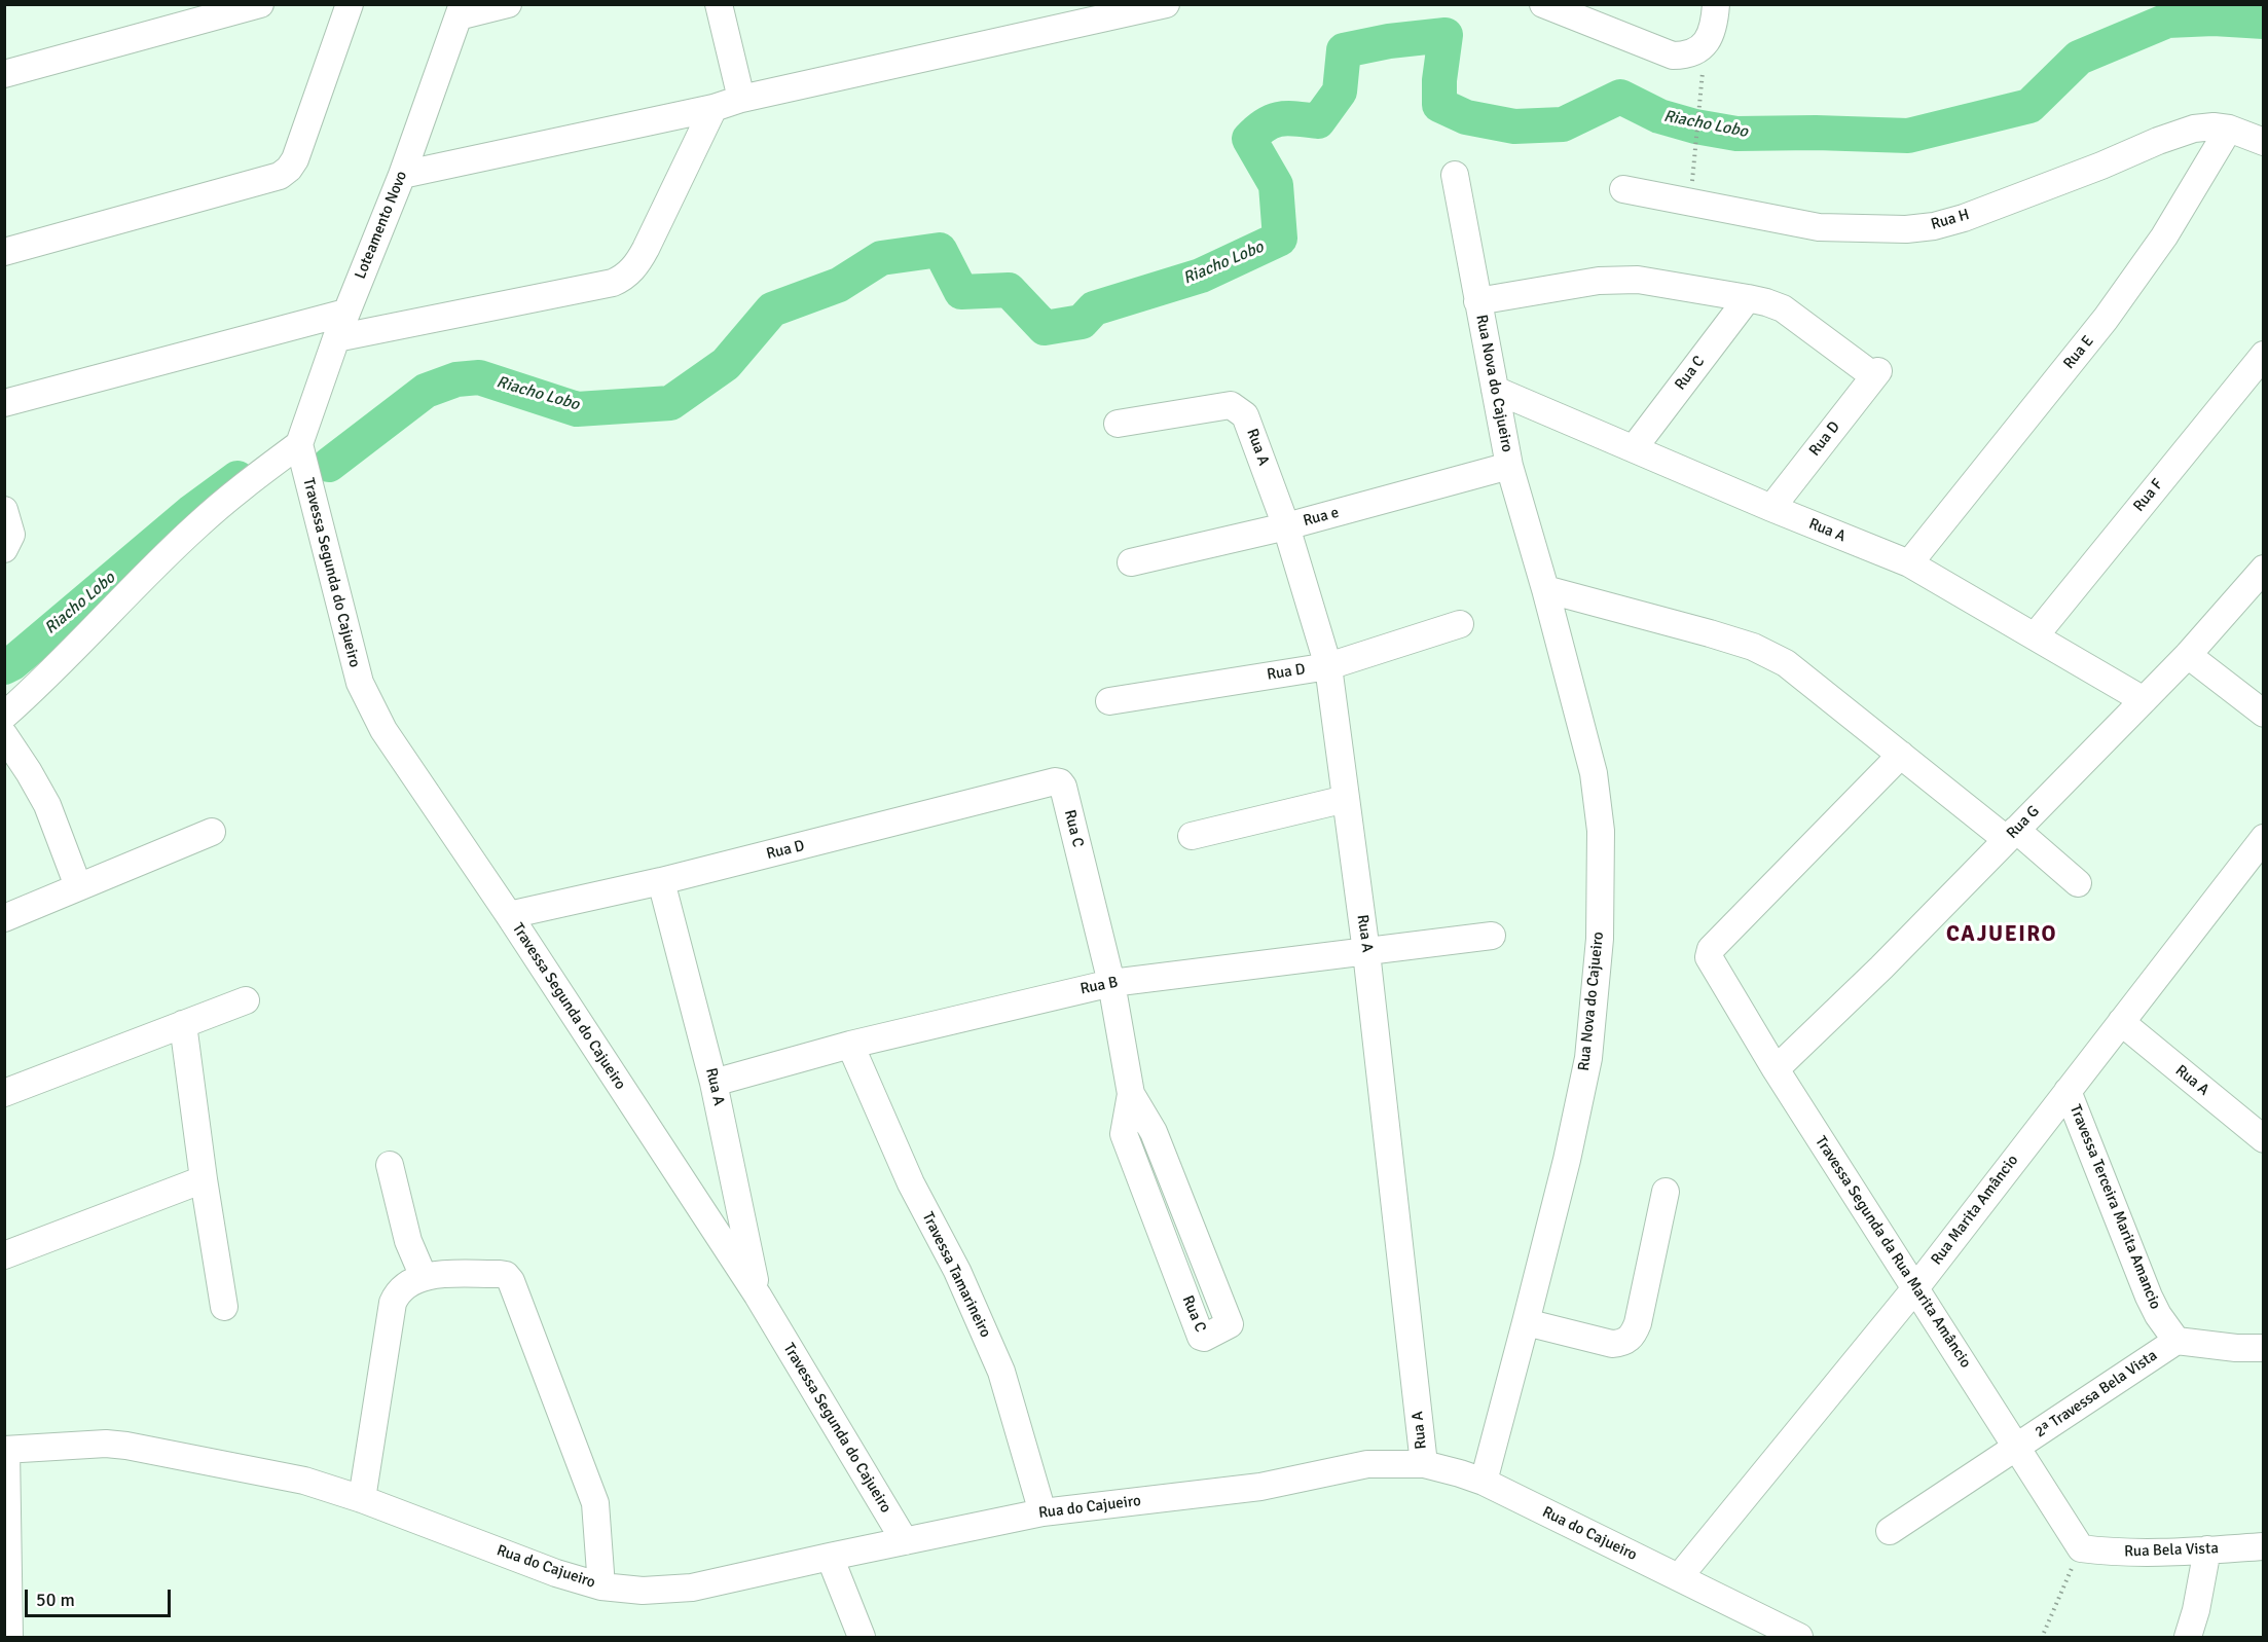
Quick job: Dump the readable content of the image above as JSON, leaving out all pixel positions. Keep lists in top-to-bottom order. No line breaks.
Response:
{"streets":{"street":["Rua H","Loteamento Novo","Rua E","Rua C","Rua Nova do Cajueiro","Rua D","Rua A","Rua F","Rua e","Travessa Segunda do Cajueiro","Rua G","Rua B","Travessa Terceira Marita Amancio","Rua Marita Amâncio","Travessa Segunda da Rua Marita Amâncio","Travessa Tamarineiro","2ª Travessa Bela Vista","Rua do Cajueiro","Rua Bela Vista"]},"crossings":[["Rua H","Rua E"],["Loteamento Novo","Travessa Segunda do Cajueiro"],["Rua E","Rua A"],["Rua C","Rua D"],["Rua C","Rua A"],["Rua C","Rua B"],["Rua Nova do Cajueiro","Rua A"],["Rua Nova do Cajueiro","Rua e"],["Rua Nova do Cajueiro","Rua do Cajueiro"],["Rua D","Rua A"],["Rua D","Travessa Segunda do Cajueiro"],["Rua A","Rua F"],["Rua A","Rua e"],["Rua A","Travessa Segunda do Cajueiro"],["Rua A","Rua G"],["Rua A","Rua B"],["Rua A","Rua Marita Amâncio"],["Rua A","Rua do Cajueiro"],["Travessa Segunda do Cajueiro","Rua do Cajueiro"],["Rua G","Travessa Segunda da Rua Marita Amâncio"],["Rua B","Travessa Tamarineiro"],["Travessa Terceira Marita Amancio","Rua Marita Amâncio"],["Travessa Terceira Marita Amancio","2ª Travessa Bela Vista"],["Rua Marita Amâncio","Travessa Segunda da Rua Marita Amâncio"],["Rua Marita Amâncio","Rua do Cajueiro"],["Travessa Segunda da Rua Marita Amâncio","2ª Travessa Bela Vista"],["Travessa Segunda da Rua Marita Amâncio","Rua Bela Vista"],["Travessa Tamarineiro","Rua do Cajueiro"]],"districts":["CAJUEIRO"],"water":["Riacho Lobo"],"scale_bar":"50 m"}
